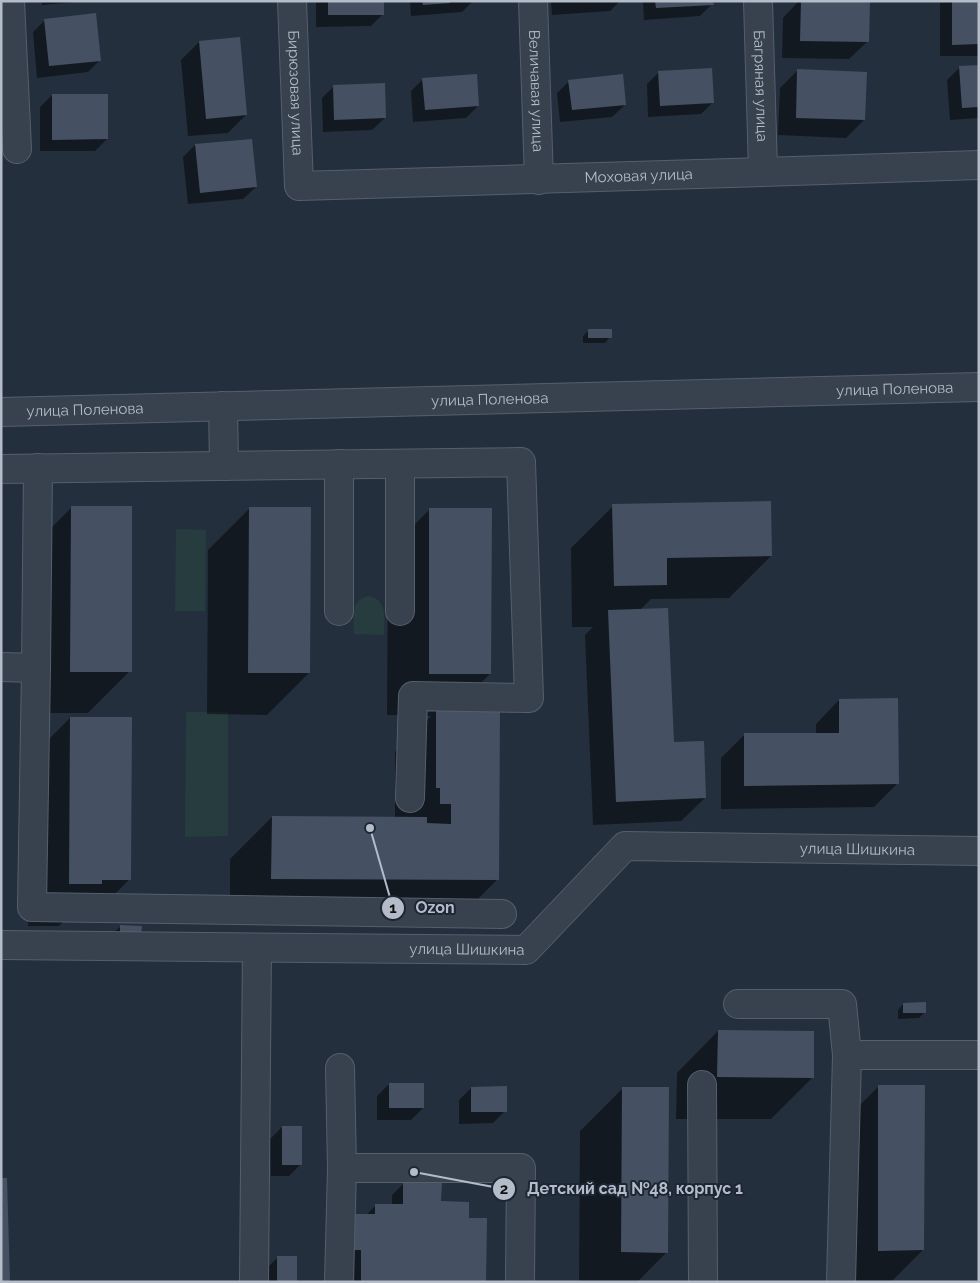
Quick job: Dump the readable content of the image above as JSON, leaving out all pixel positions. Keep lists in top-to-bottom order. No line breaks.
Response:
{"streets":{"street":["Багряная улица","Величавая улица","Бирюзовая улица","Моховая улица","улица Поленова","улица Шишкина"]},"crossings":[["Багряная улица","Моховая улица"],["Величавая улица","Моховая улица"],["Бирюзовая улица","Моховая улица"]],"places":["Ozon","Детский сад №48, корпус 1"]}
